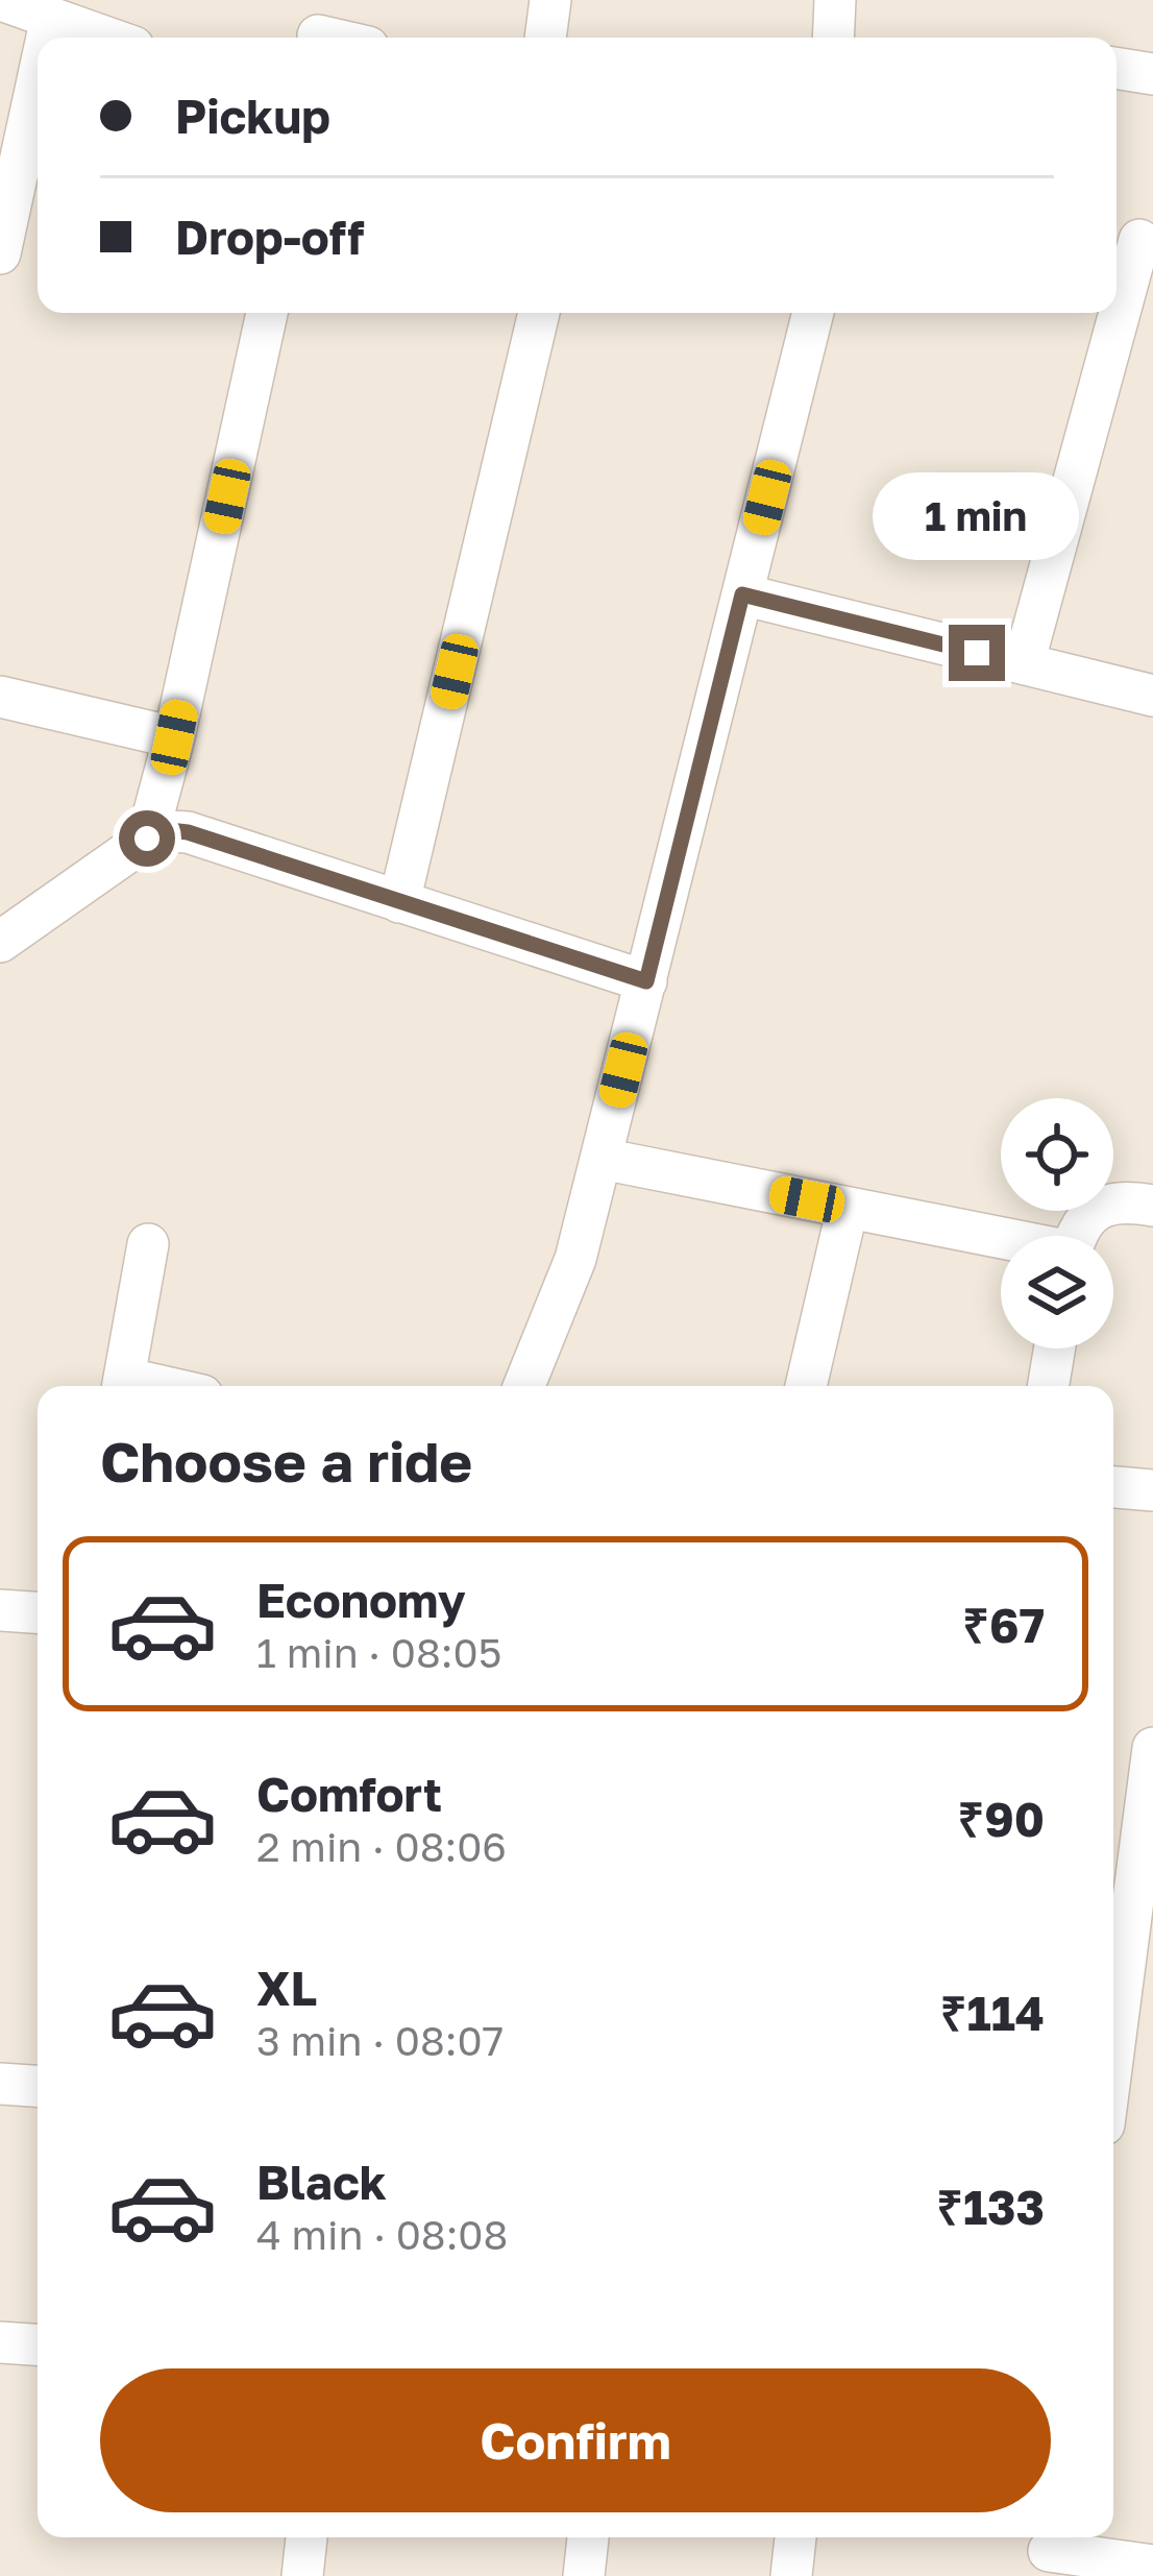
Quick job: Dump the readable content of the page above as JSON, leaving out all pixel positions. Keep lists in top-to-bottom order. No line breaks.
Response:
{"page":{"banner":["Pickup","Drop-off"],"bubble":"1 min","heading":"Choose a ride","list":[{"name":"Economy","note":"1 min · 08:05","value":"₹67"},{"name":"Comfort","note":"2 min · 08:06","value":"₹90"},{"name":"XL","note":"3 min · 08:07","value":"₹114"},{"name":"Black","note":"4 min · 08:08","value":"₹133"}],"buttons":"Confirm"}}
